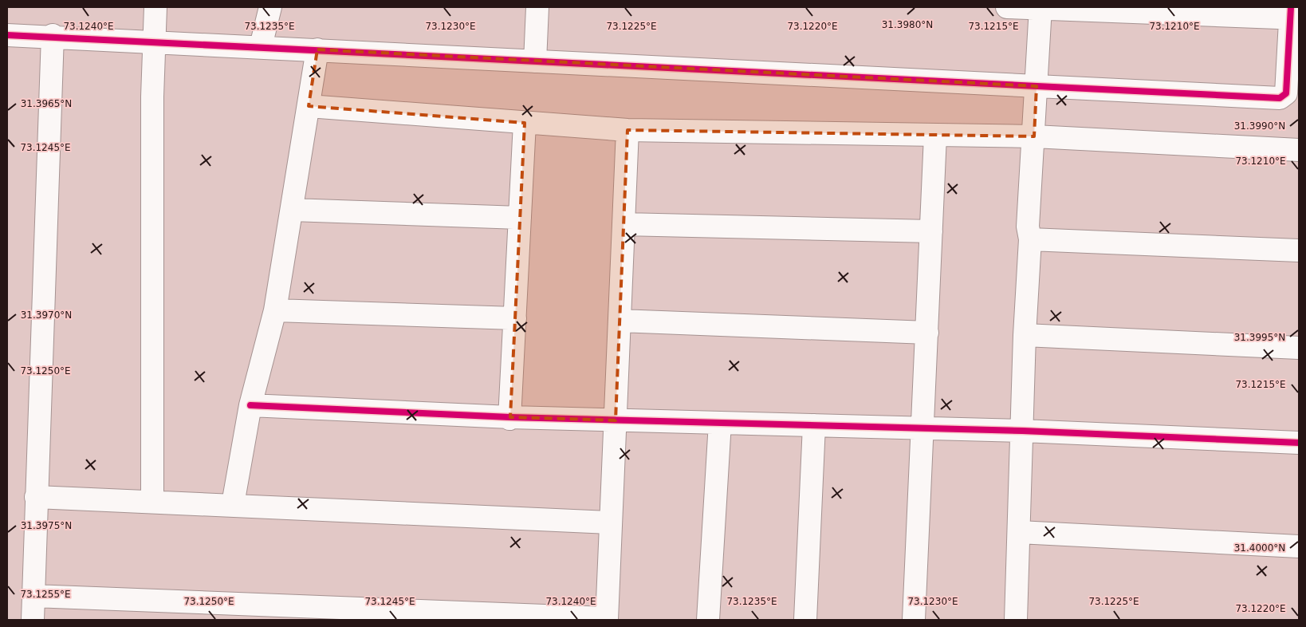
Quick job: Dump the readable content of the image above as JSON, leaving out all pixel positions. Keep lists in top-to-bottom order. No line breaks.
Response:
{"coordinates":["31.3980°N","73.1240°E","73.1235°E","73.1230°E","73.1225°E","73.1220°E","73.1210°E","73.1215°E","31.3965°N","31.3990°N","73.1245°E","31.3970°N","31.3995°N","73.1250°E","31.3975°N","31.4000°N","73.1255°E"]}
